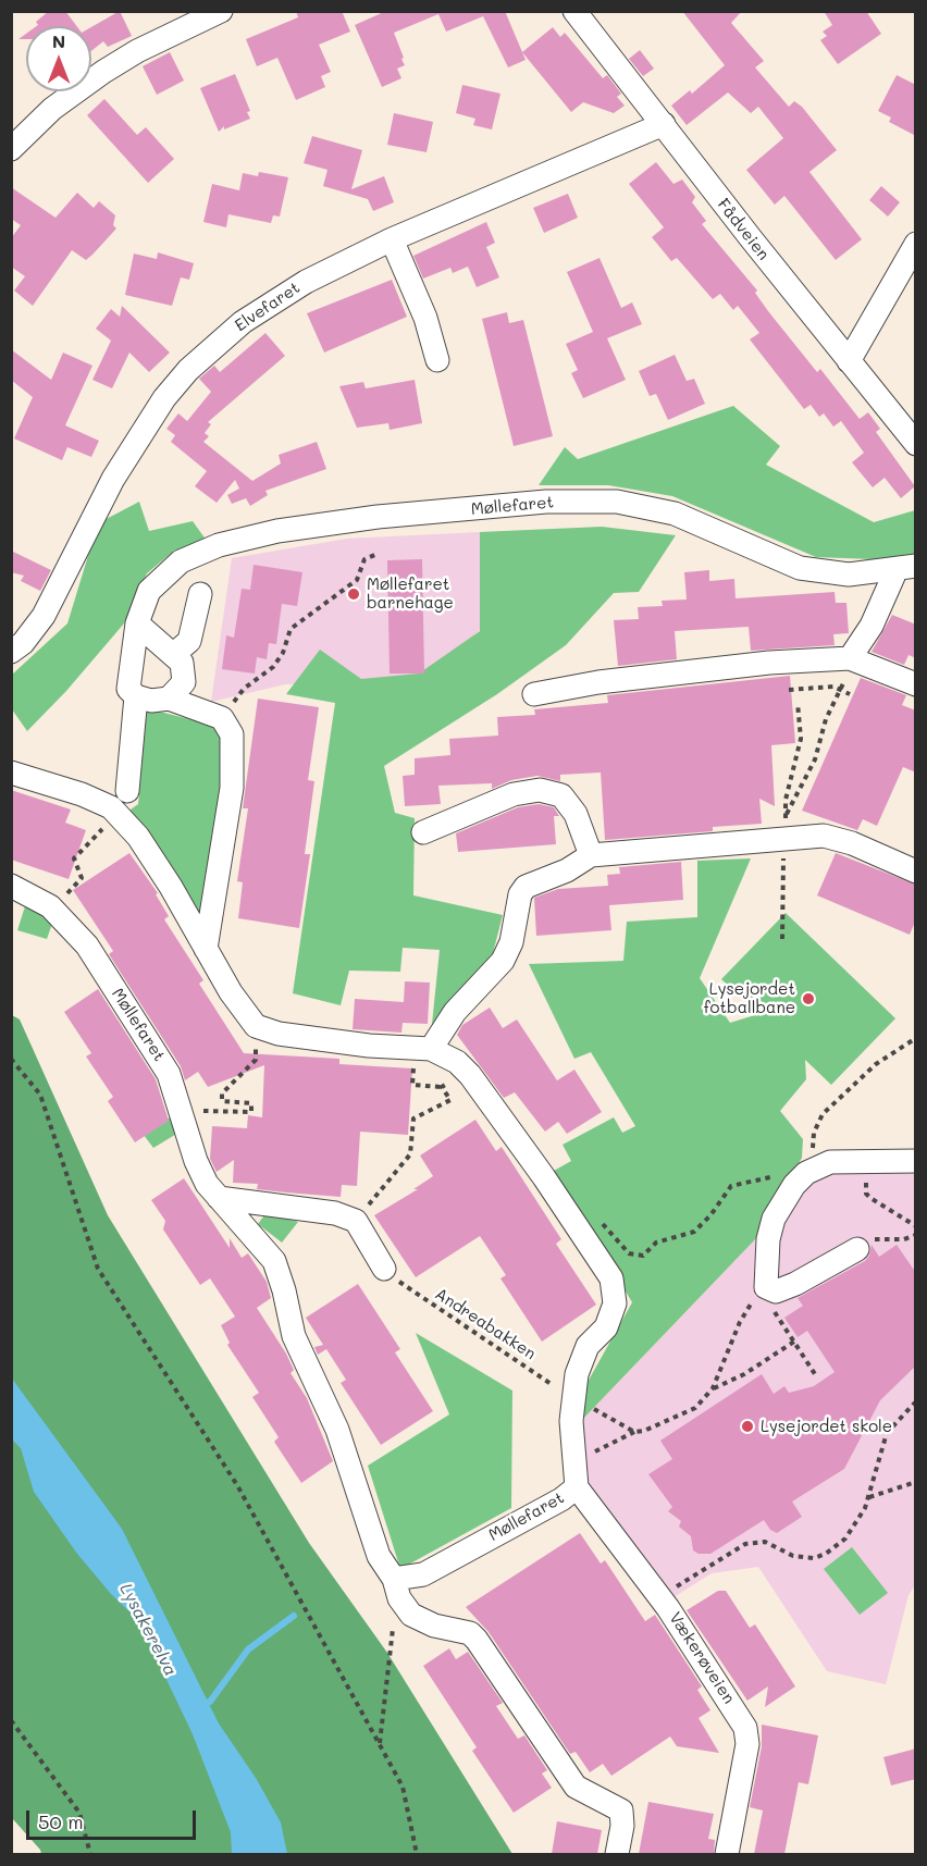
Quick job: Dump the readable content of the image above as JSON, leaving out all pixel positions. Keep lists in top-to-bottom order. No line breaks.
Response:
{"streets":{"street":["Fådveien","Elvefaret","Møllefaret","Vækerøveien"],"path":["Andreabakken"]},"crossings":[["Fådveien","Elvefaret"],["Møllefaret","Vækerøveien"]],"water":["Lysakerelva"],"places":["Møllefaret barnehage","Lysejordet fotballbane","Lysejordet skole"],"scale_bar":"50 m","north":"top"}
